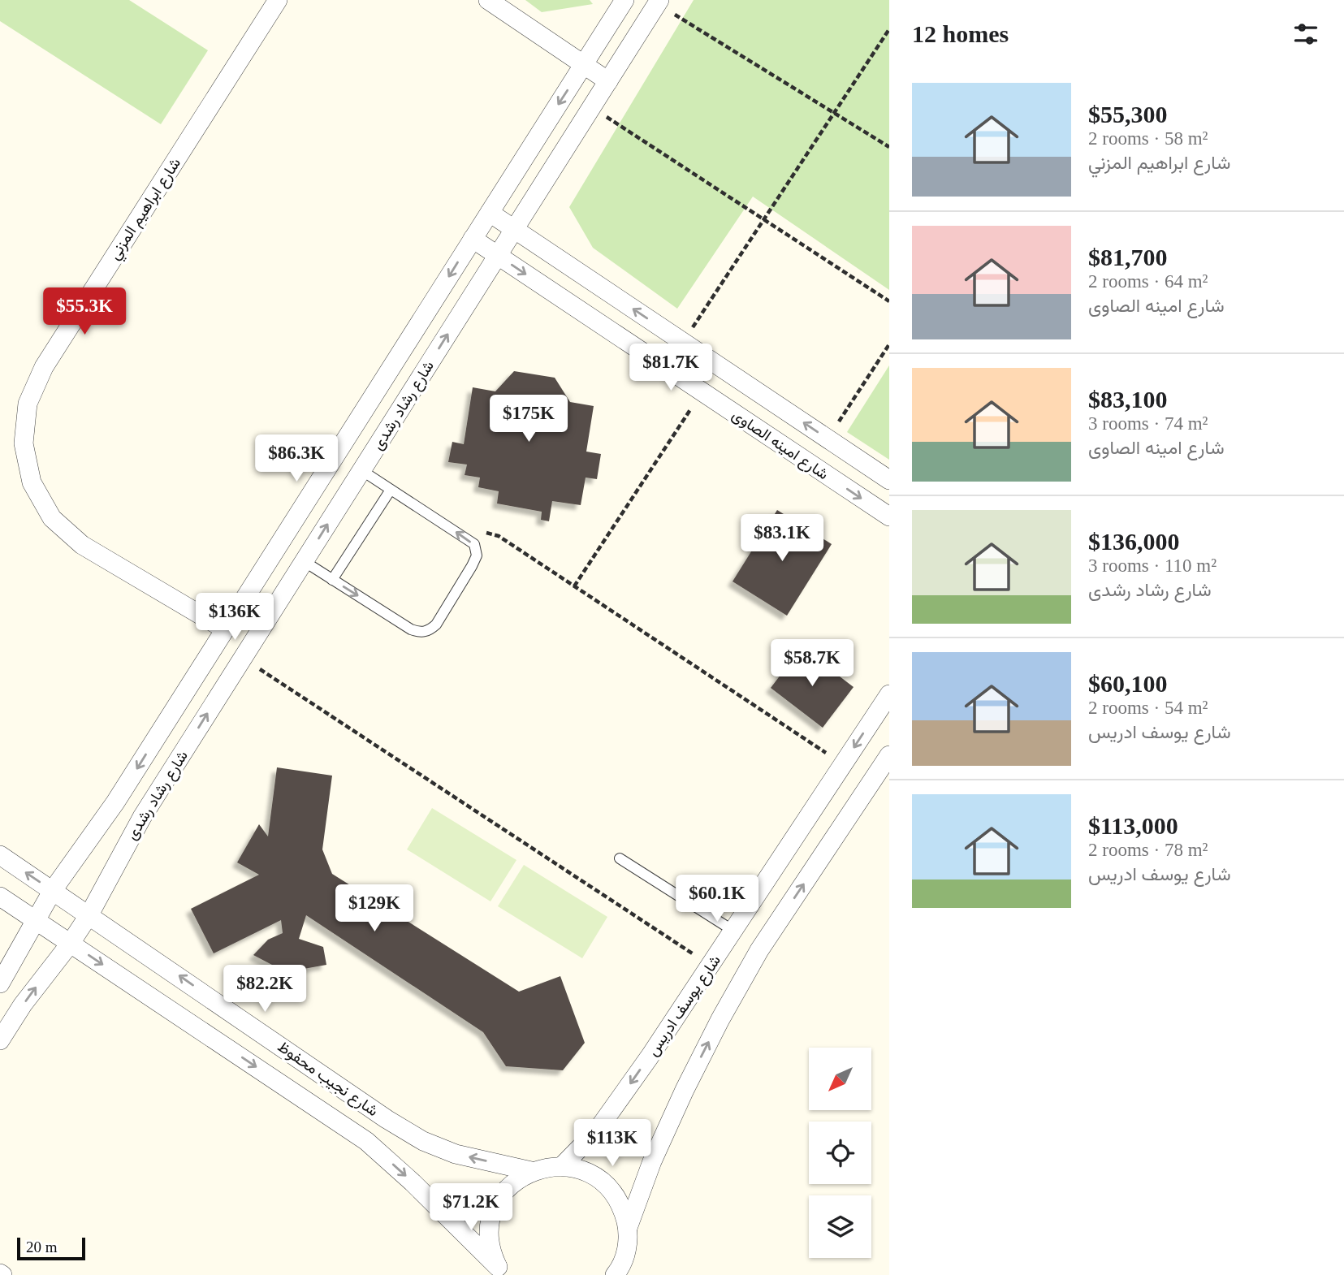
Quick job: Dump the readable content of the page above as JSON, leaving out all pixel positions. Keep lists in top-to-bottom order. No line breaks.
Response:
{"streets":{"street":["شارع ابراهيم المزني","شارع رشاد رشدى","شارع امينه الصاوى","شارع يوسف ادريس","شارع نجيب محفوظ"]},"crossings":[["شارع ابراهيم المزني","شارع رشاد رشدى"],["شارع رشاد رشدى","شارع امينه الصاوى"],["شارع رشاد رشدى","شارع نجيب محفوظ"]],"scale_bar":"20 m","north":"bottom left","page":{"heading":"12 homes","list":[{"name":"$55,300","note":"2 rooms · 58 m² · شارع ابراهيم المزني"},{"name":"$81,700","note":"2 rooms · 64 m² · شارع امينه الصاوى"},{"name":"$83,100","note":"3 rooms · 74 m² · شارع امينه الصاوى"},{"name":"$136,000","note":"3 rooms · 110 m² · شارع رشاد رشدى"},{"name":"$60,100","note":"2 rooms · 54 m² · شارع يوسف ادريس"},{"name":"$113,000","note":"2 rooms · 78 m² · شارع يوسف ادريس"}],"price":["$55.3K","$81.7K","$175K","$86.3K","$83.1K","$136K","$58.7K","$60.1K","$129K","$82.2K","$113K","$71.2K"],"scale":"20 m"}}
